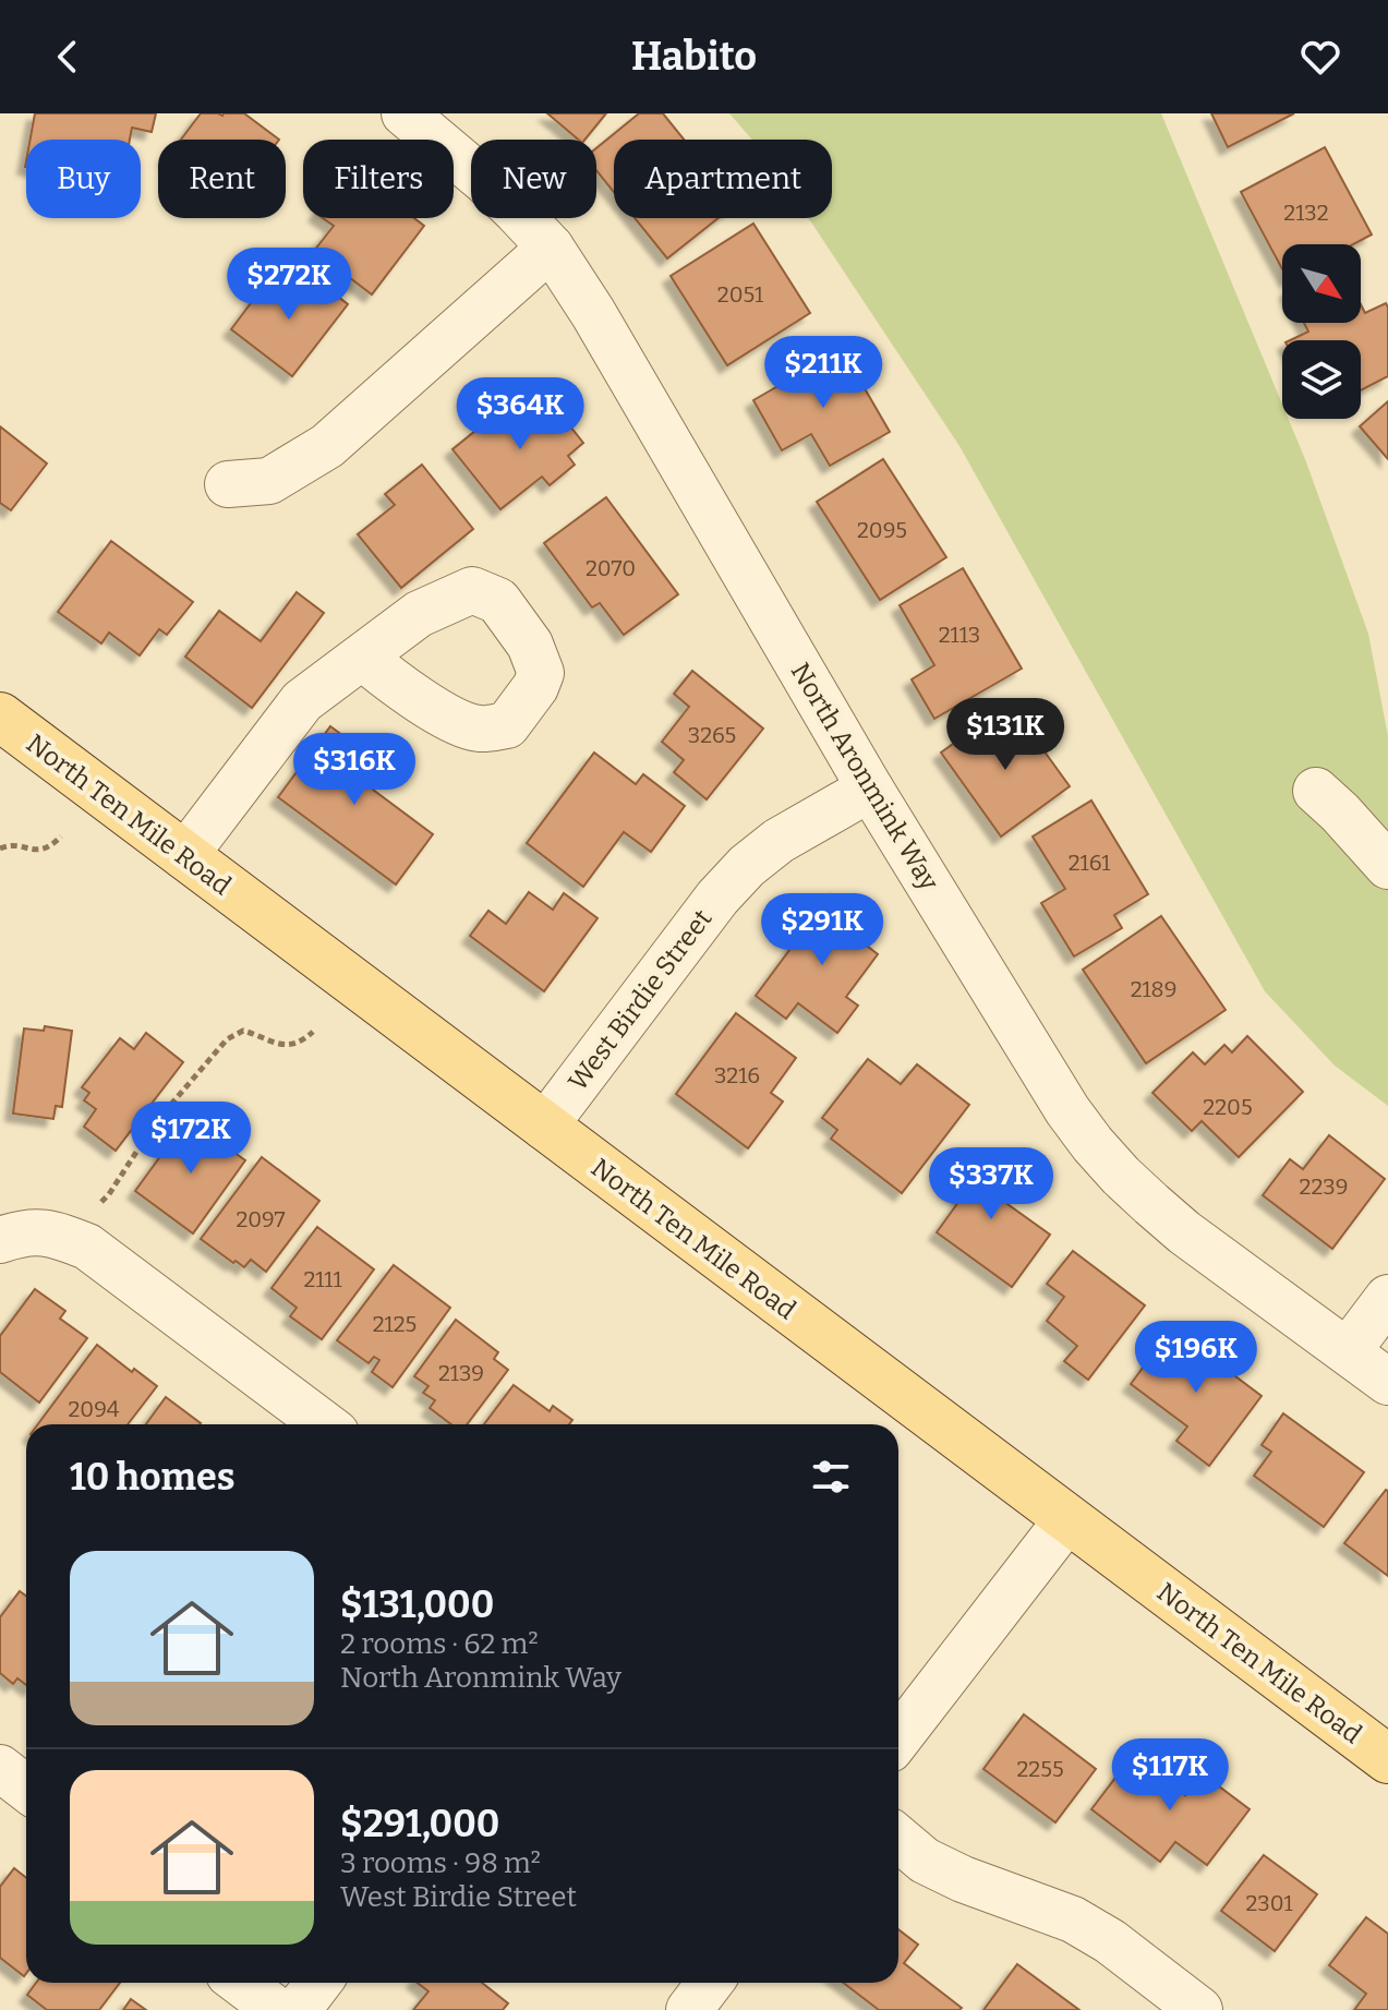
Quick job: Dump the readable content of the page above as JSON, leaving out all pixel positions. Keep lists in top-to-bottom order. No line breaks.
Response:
{"streets":{"main road":["North Ten Mile Road"],"street":["North Aronmink Way","West Birdie Street"]},"crossings":[["North Aronmink Way","West Birdie Street"],["North Ten Mile Road","West Birdie Street"]],"house_numbers":["2132","2051","2095","2070","2113","3265","2161","2189","3216","2205","2239","2097","2111","2125","2139","2094","2255","2301"],"north":"bottom right","page":{"header":"Habito","chip":["Buy","Rent","Filters","New","Apartment"],"price":["$272K","$211K","$364K","$131K","$316K","$291K","$172K","$337K","$196K","$117K"],"heading":"10 homes","list":[{"name":"$131,000","note":"2 rooms · 62 m² · North Aronmink Way"},{"name":"$291,000","note":"3 rooms · 98 m² · West Birdie Street"}]}}
